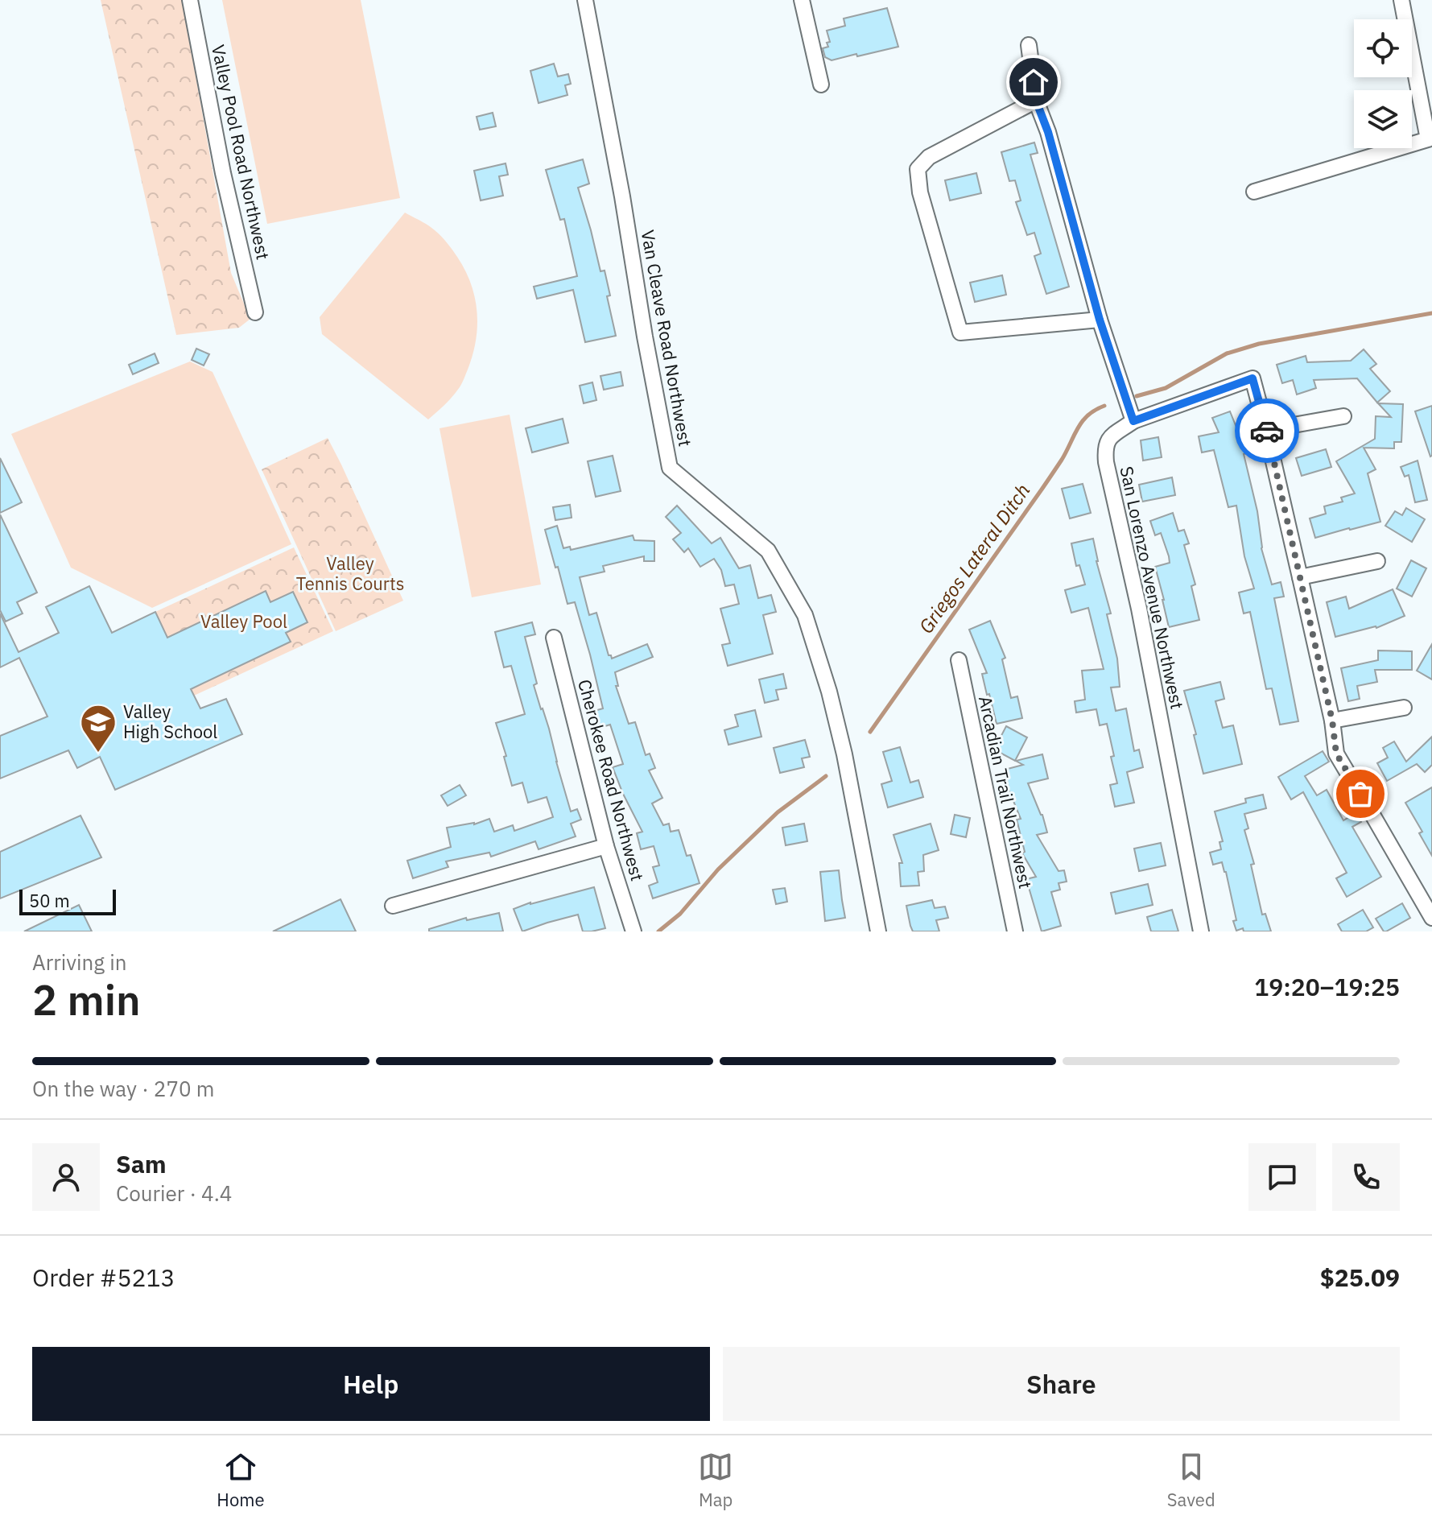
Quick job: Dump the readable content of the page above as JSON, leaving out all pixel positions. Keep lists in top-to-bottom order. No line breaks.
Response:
{"streets":{"street":["Valley Pool Road Northwest","Van Cleave Road Northwest","San Lorenzo Avenue Northwest","Cherokee Road Northwest","Arcadian Trail Northwest"]},"water":["Griegos Lateral Ditch"],"parks":["Valley Tennis Courts","Valley Pool"],"places":{"school or university":["Valley High School"]},"scale_bar":"50 m","page":{"scale":"50 m","heading":["2 min","Arriving in","19:20–19:25"],"panel":["Sam","Courier · 4.4","Order #5213","$25.09"],"bar":"On the way · 270 m","buttons":["Help","Share"],"tabs":["Home","Map","Saved"]}}
